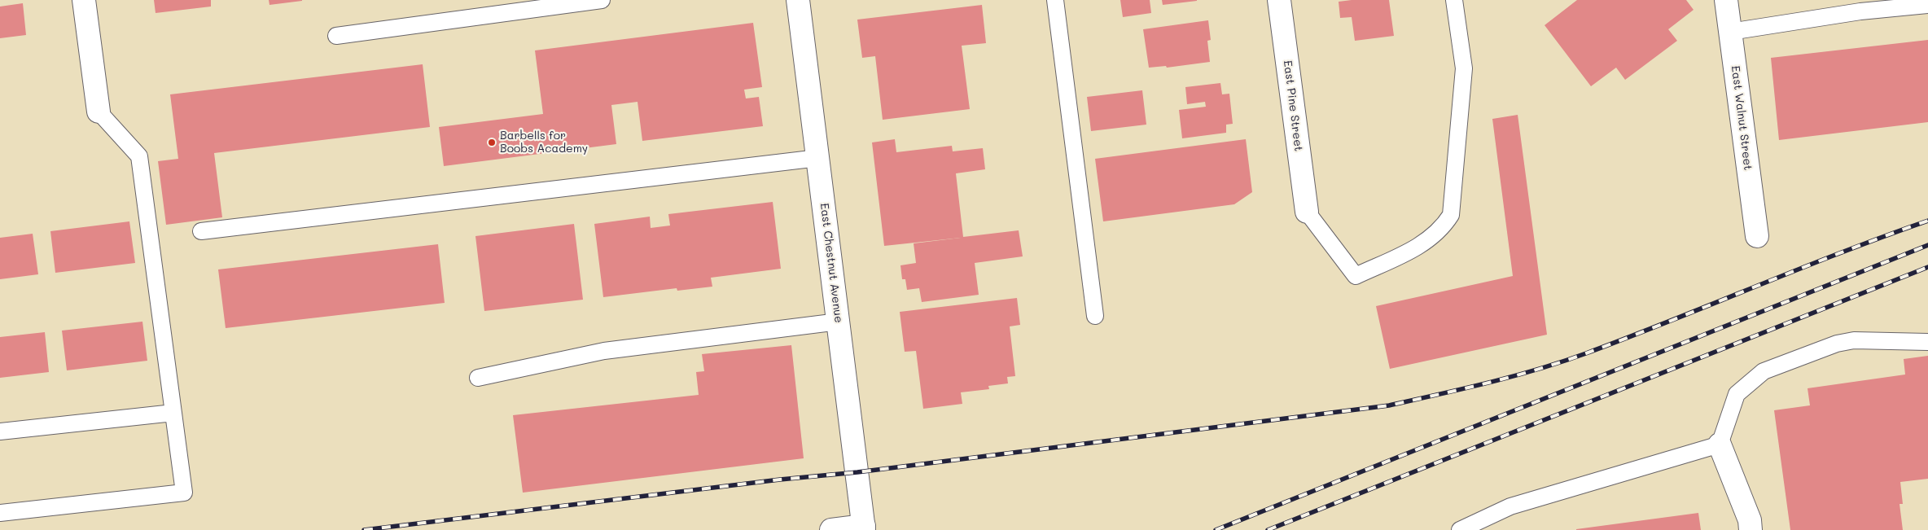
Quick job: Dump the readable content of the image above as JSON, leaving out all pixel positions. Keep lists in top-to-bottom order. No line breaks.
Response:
{"streets":{"street":["East Pine Street","East Walnut Street","East Chestnut Avenue"]},"places":["Barbells for Boobs Academy"]}
